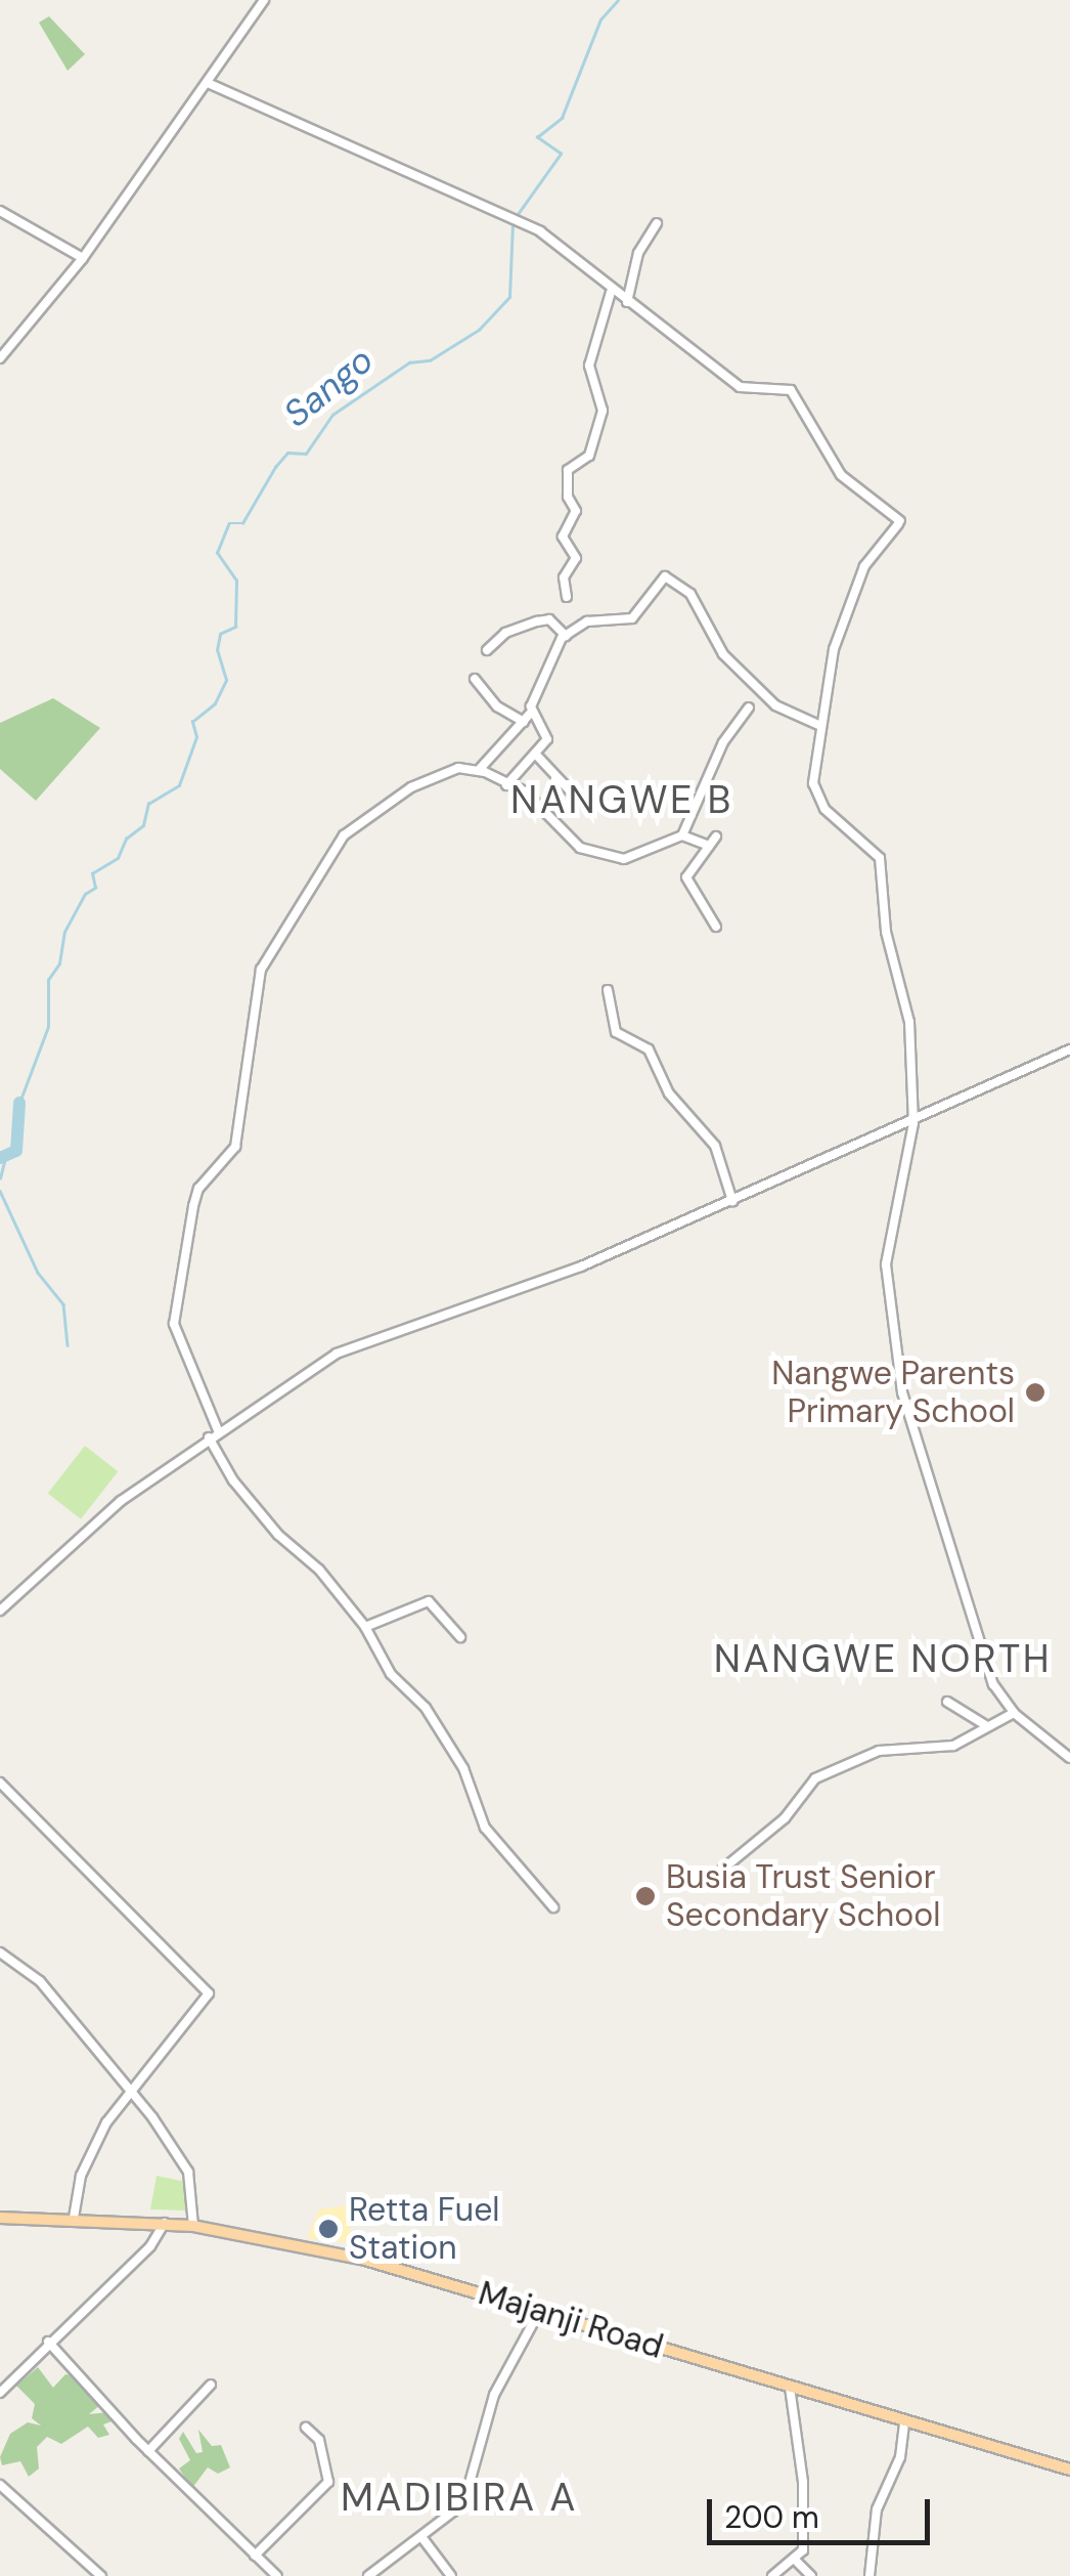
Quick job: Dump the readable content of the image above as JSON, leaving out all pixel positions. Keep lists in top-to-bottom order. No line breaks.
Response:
{"streets":{"main road":["Majanji Road"]},"districts":["NANGWE B","NANGWE NORTH","MADIBIRA A"],"water":["Sango"],"places":["Nangwe Parents Primary School","Busia Trust Senior Secondary School","Retta Fuel Station"],"scale_bar":"200 m"}
